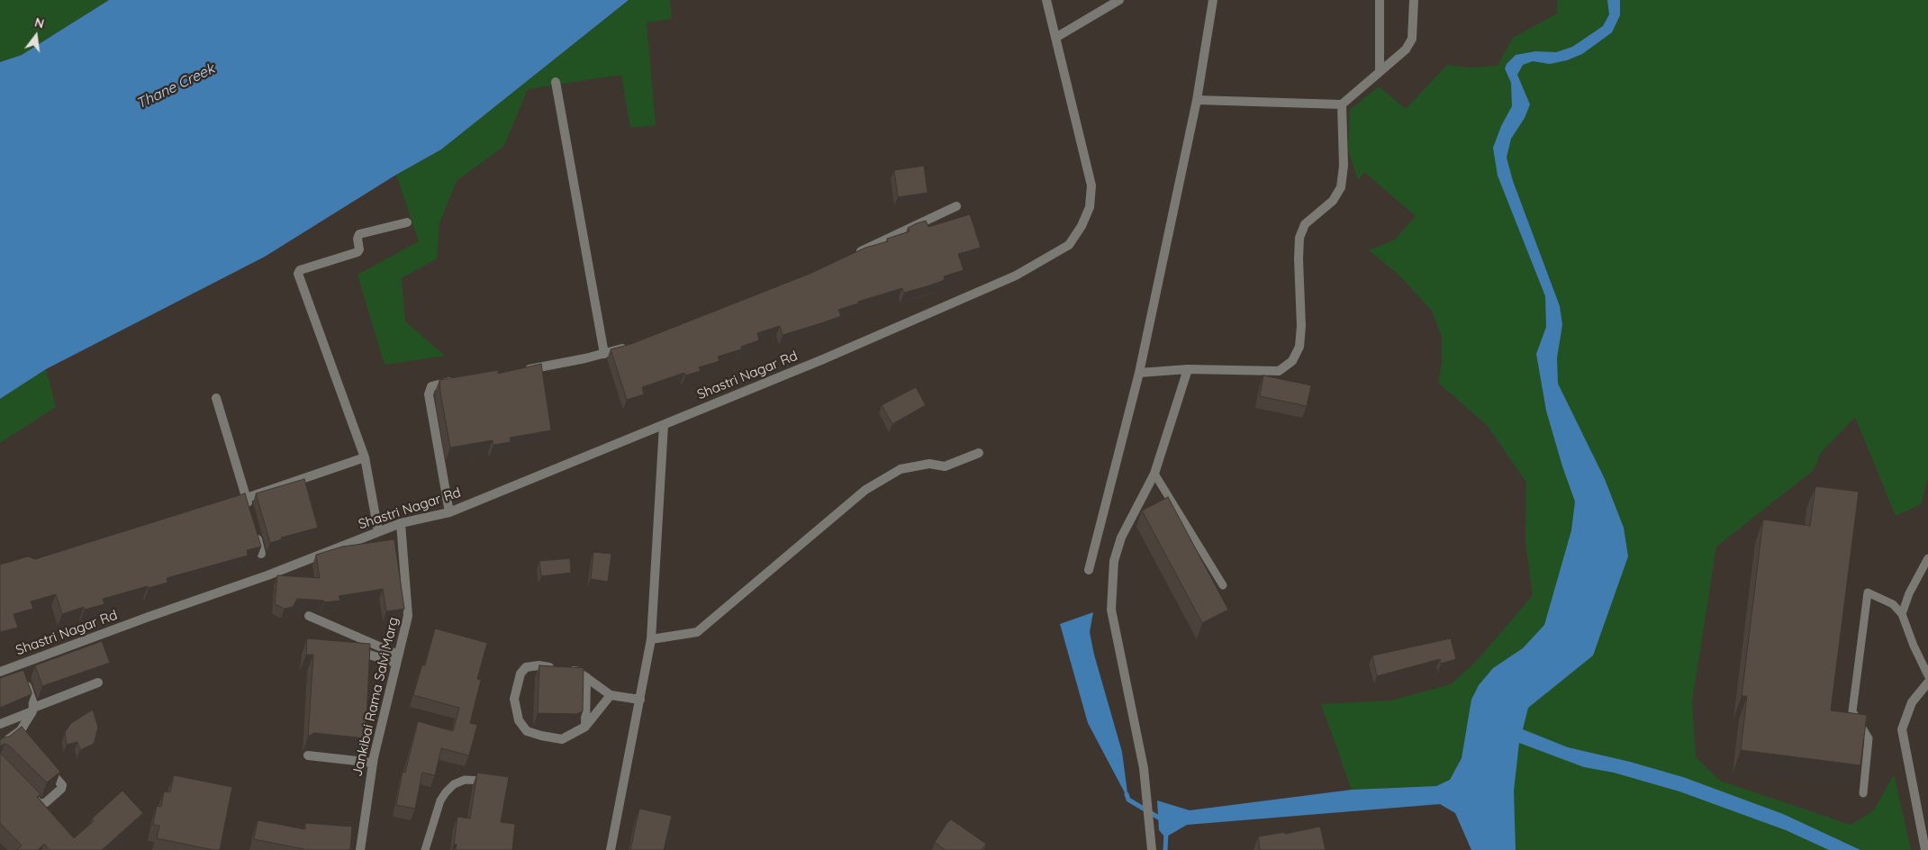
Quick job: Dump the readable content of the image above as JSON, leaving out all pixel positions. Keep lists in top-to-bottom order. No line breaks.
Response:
{"streets":{"street":["Shastri Nagar Rd","Jankibai Rama Salvi Marg"]},"crossings":[["Shastri Nagar Rd","Jankibai Rama Salvi Marg"]],"water":["Thane Creek"],"north":"top"}
